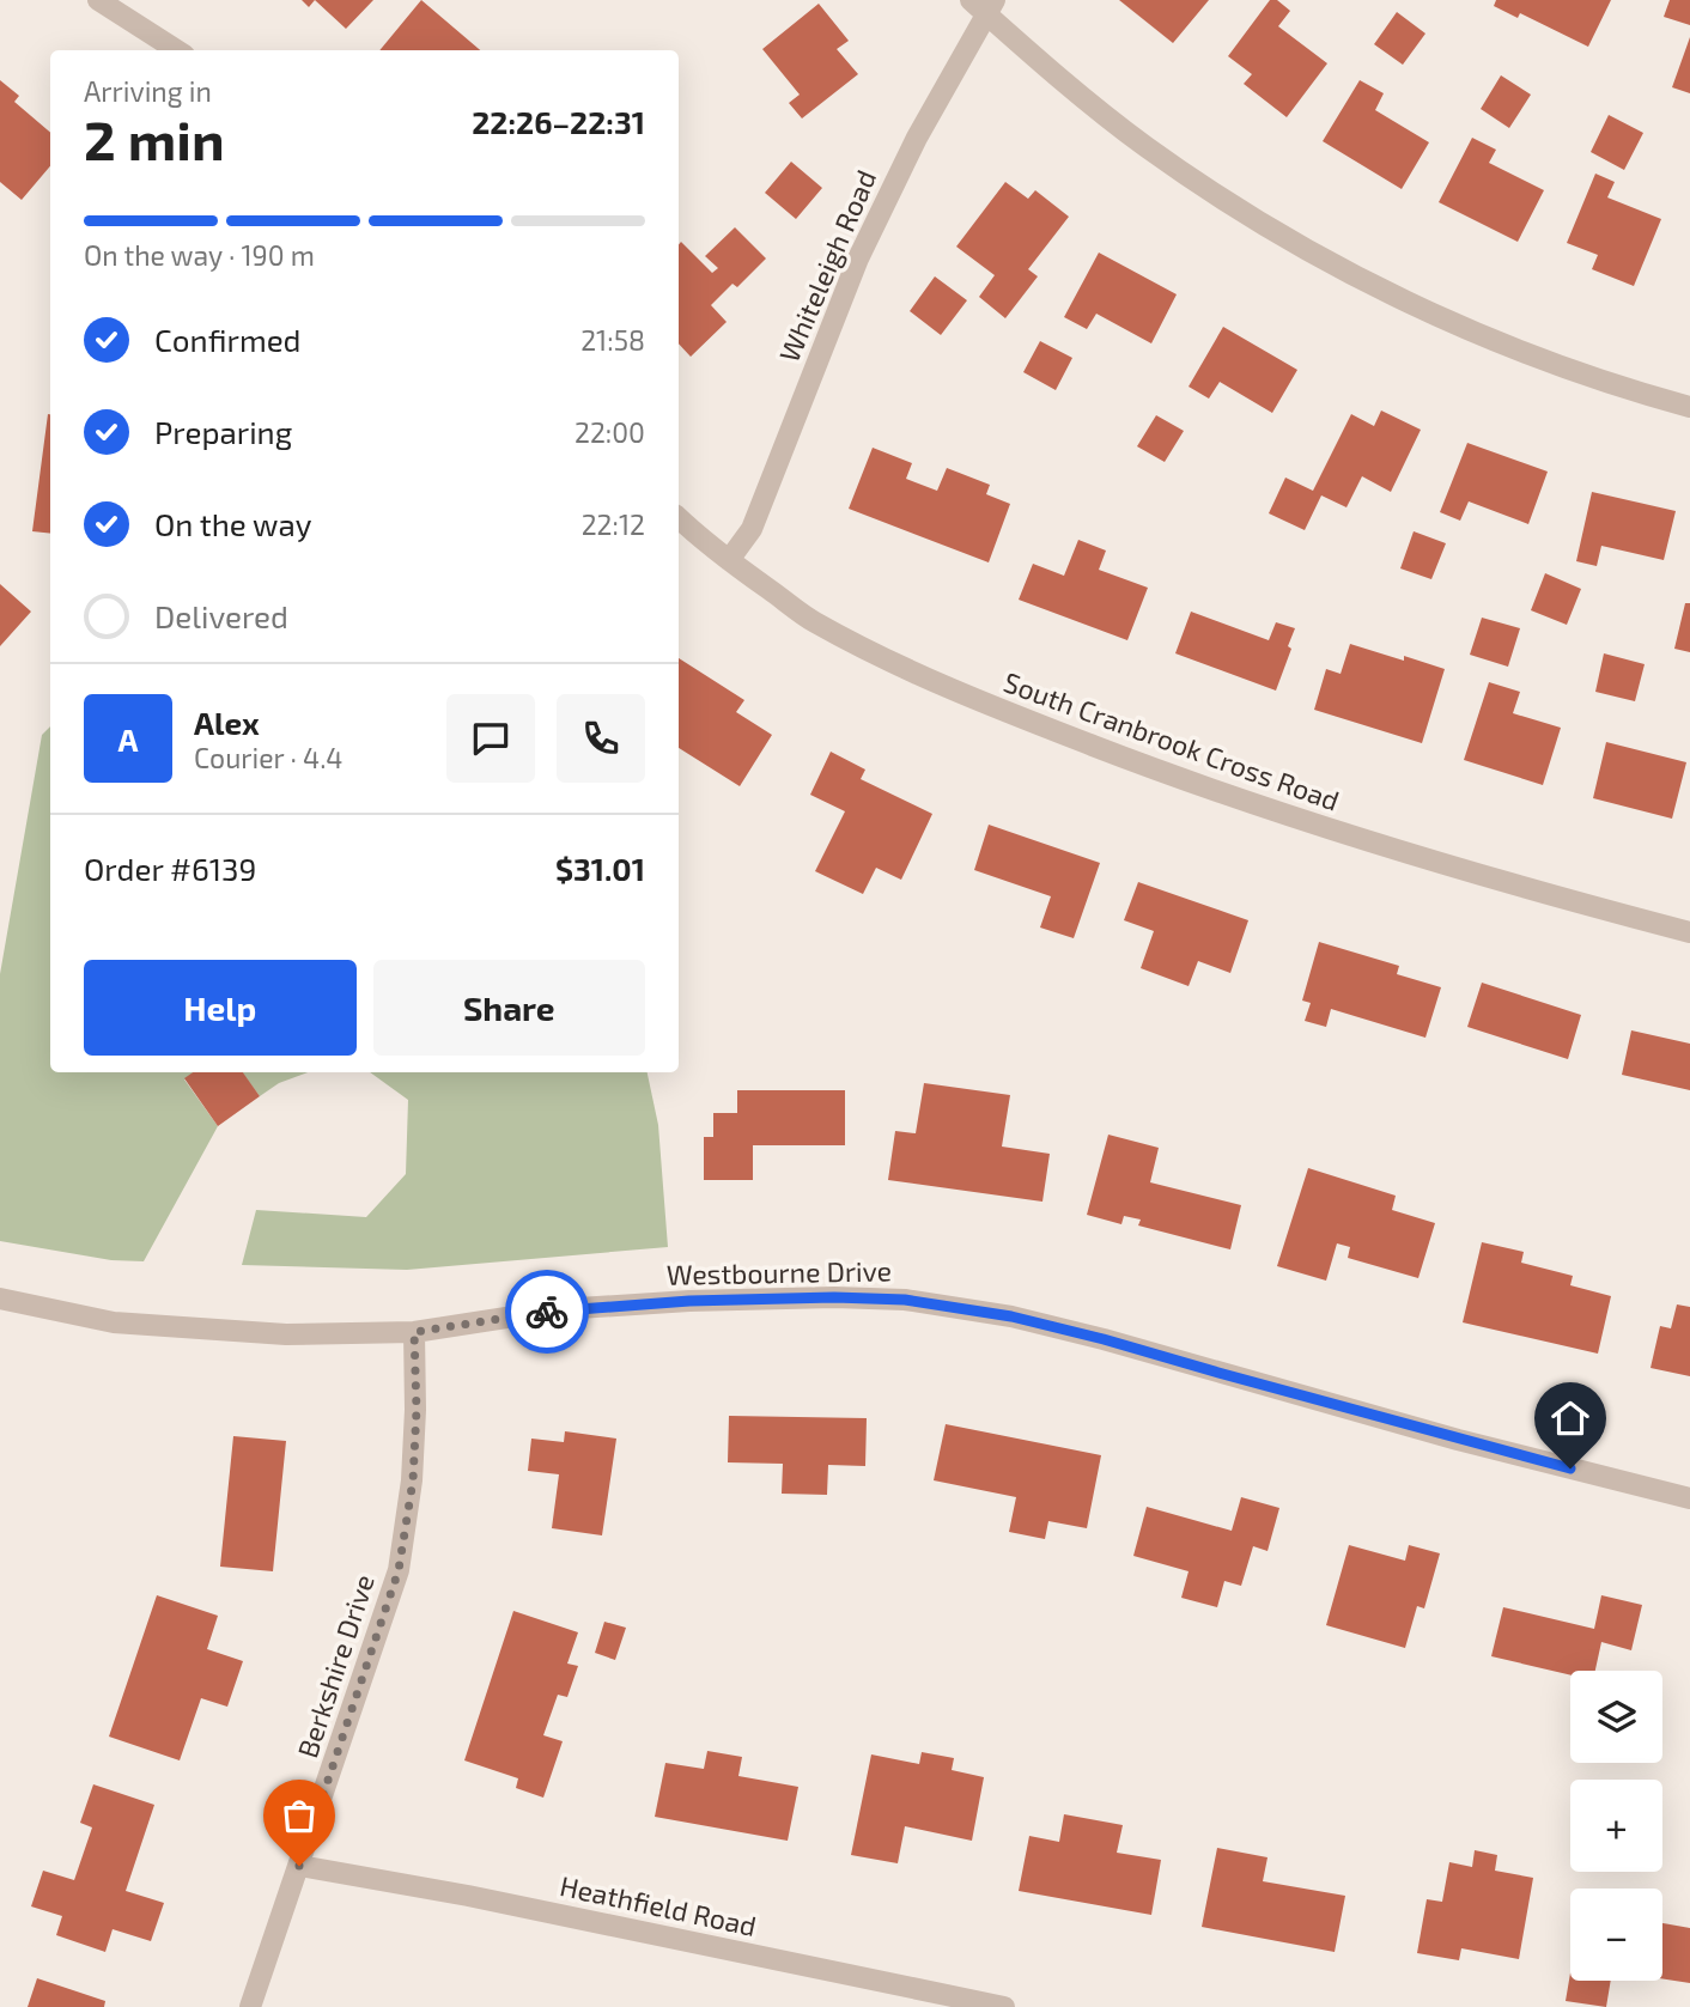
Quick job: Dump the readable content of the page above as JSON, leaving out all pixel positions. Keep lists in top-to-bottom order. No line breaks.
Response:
{"streets":{"street":["Whiteleigh Road","South Cranbrook Cross Road","Westbourne Drive","Berkshire Drive","Heathfield Road"]},"crossings":[["Whiteleigh Road","South Cranbrook Cross Road"],["Westbourne Drive","Berkshire Drive"],["Berkshire Drive","Heathfield Road"]],"page":{"heading":["2 min","Arriving in","22:26–22:31"],"panel":["Alex","Courier · 4.4","Order #6139","$31.01"],"bar":"On the way · 190 m","list":[["Confirmed","21:58"],["Preparing","22:00"],["On the way","22:12"],"Delivered"],"round":"A","buttons":["Help","Share"],"map_buttons":["+","−"]}}
